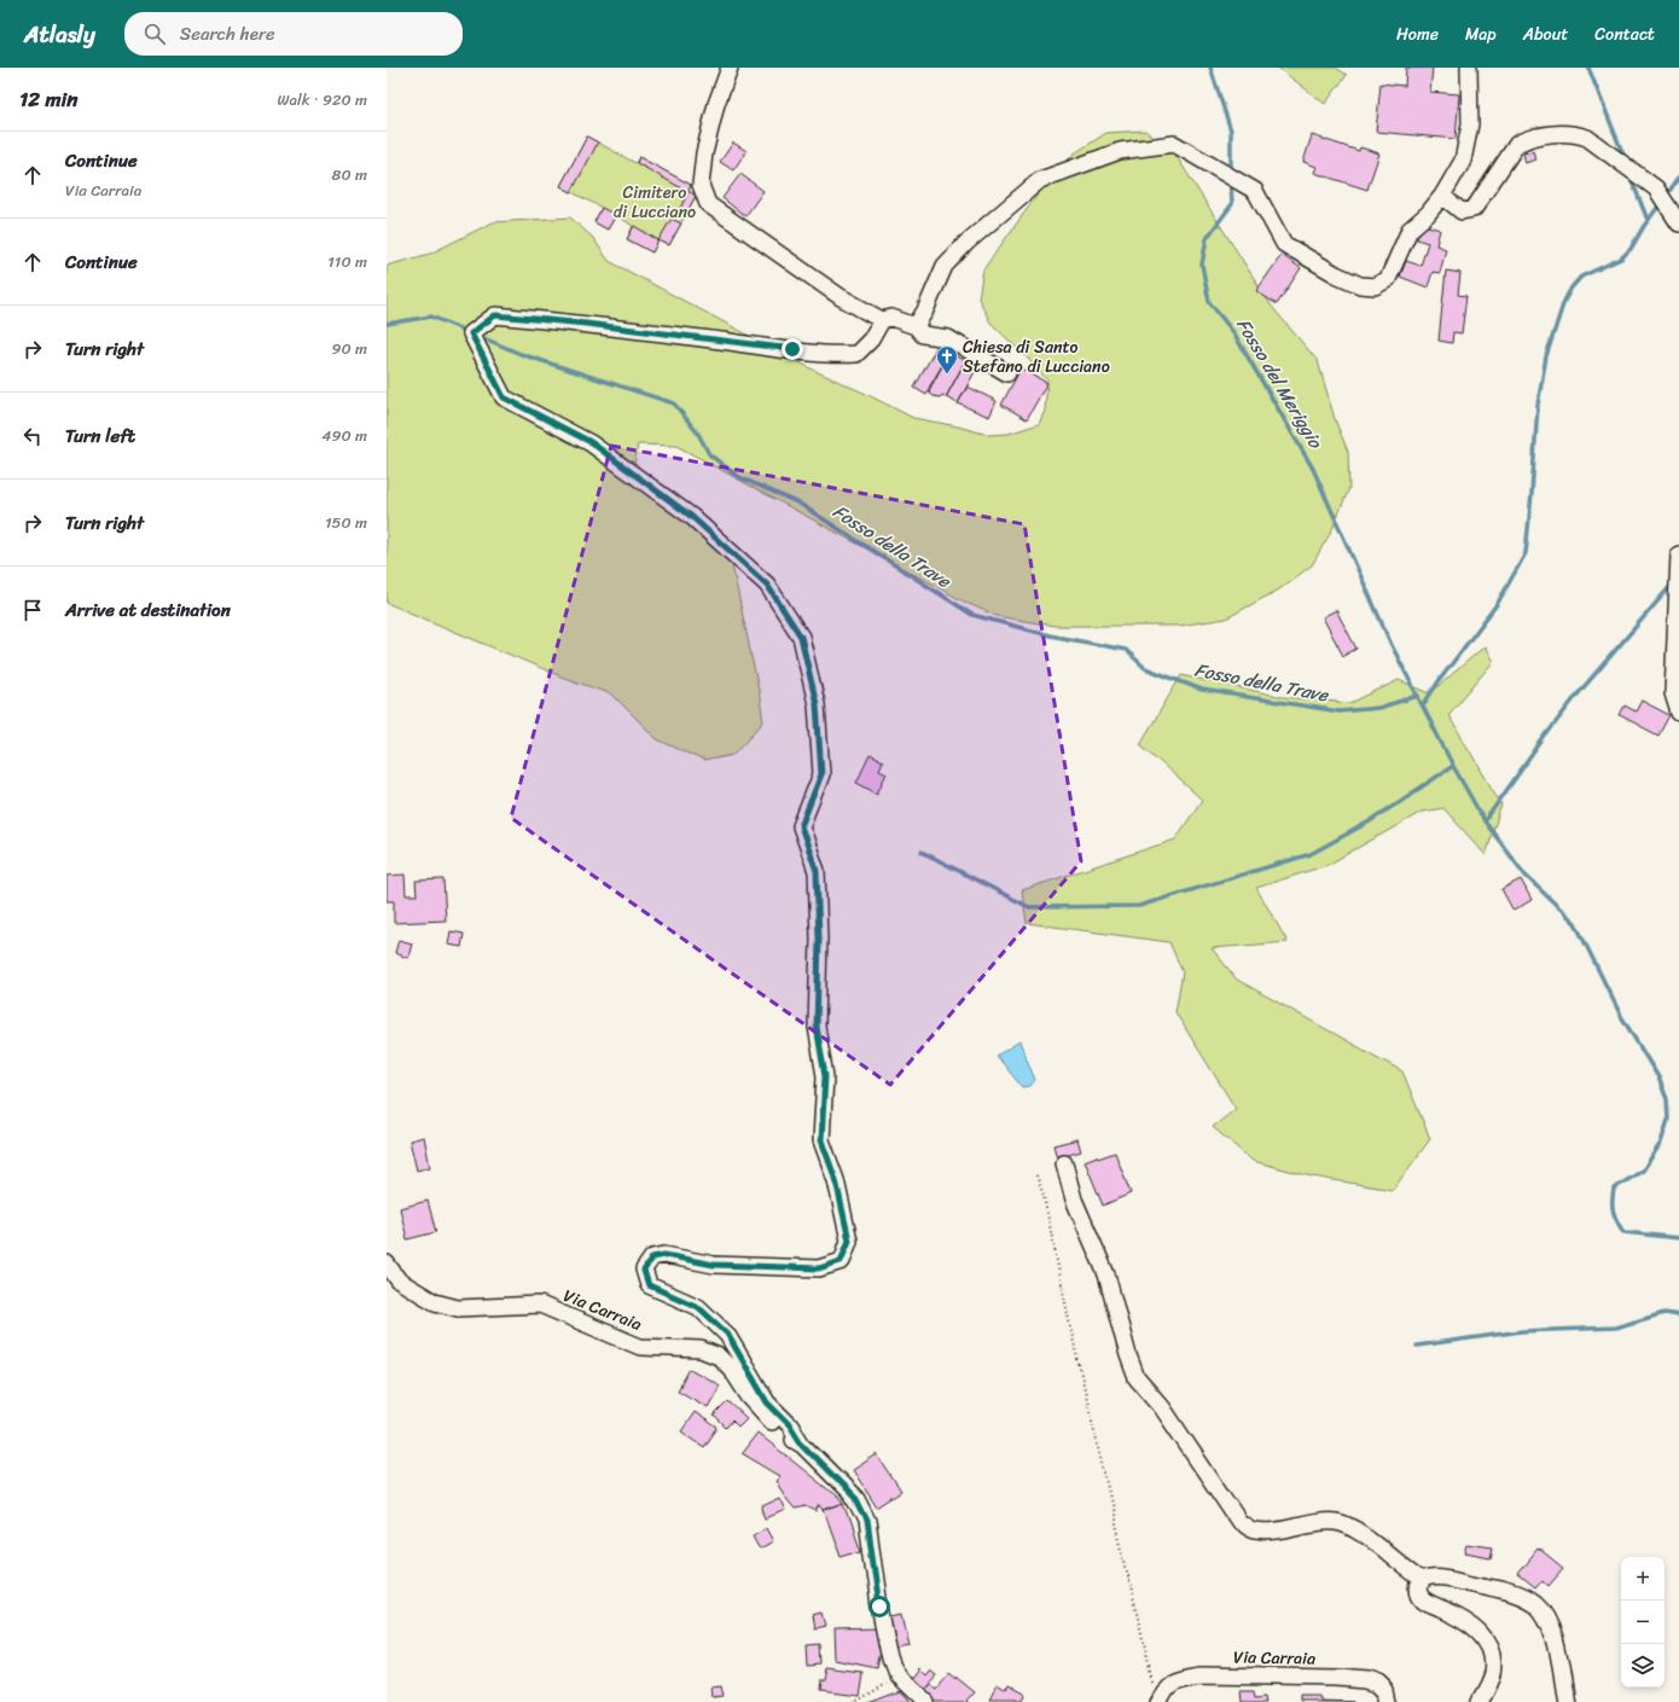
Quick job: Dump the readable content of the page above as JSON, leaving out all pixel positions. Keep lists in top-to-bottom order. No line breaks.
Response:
{"streets":{"street":["Via Carraia"]},"water":["Fosso del Meriggio","Fosso della Trave"],"parks":["Cimitero di Lucciano"],"places":{"church":["Chiesa di Santo Stefano di Lucciano"]},"page":{"header":"Atlasly","search":"Search here","nav":["Home","Map","About","Contact"],"heading":["12 min","Walk · 920 m"],"list":[["Continue","Via Carraia","80 m"],["Continue","110 m"],["Turn right","90 m"],["Turn left","490 m"],["Turn right","150 m"],"Arrive at destination"],"map_buttons":["+","−"]}}
